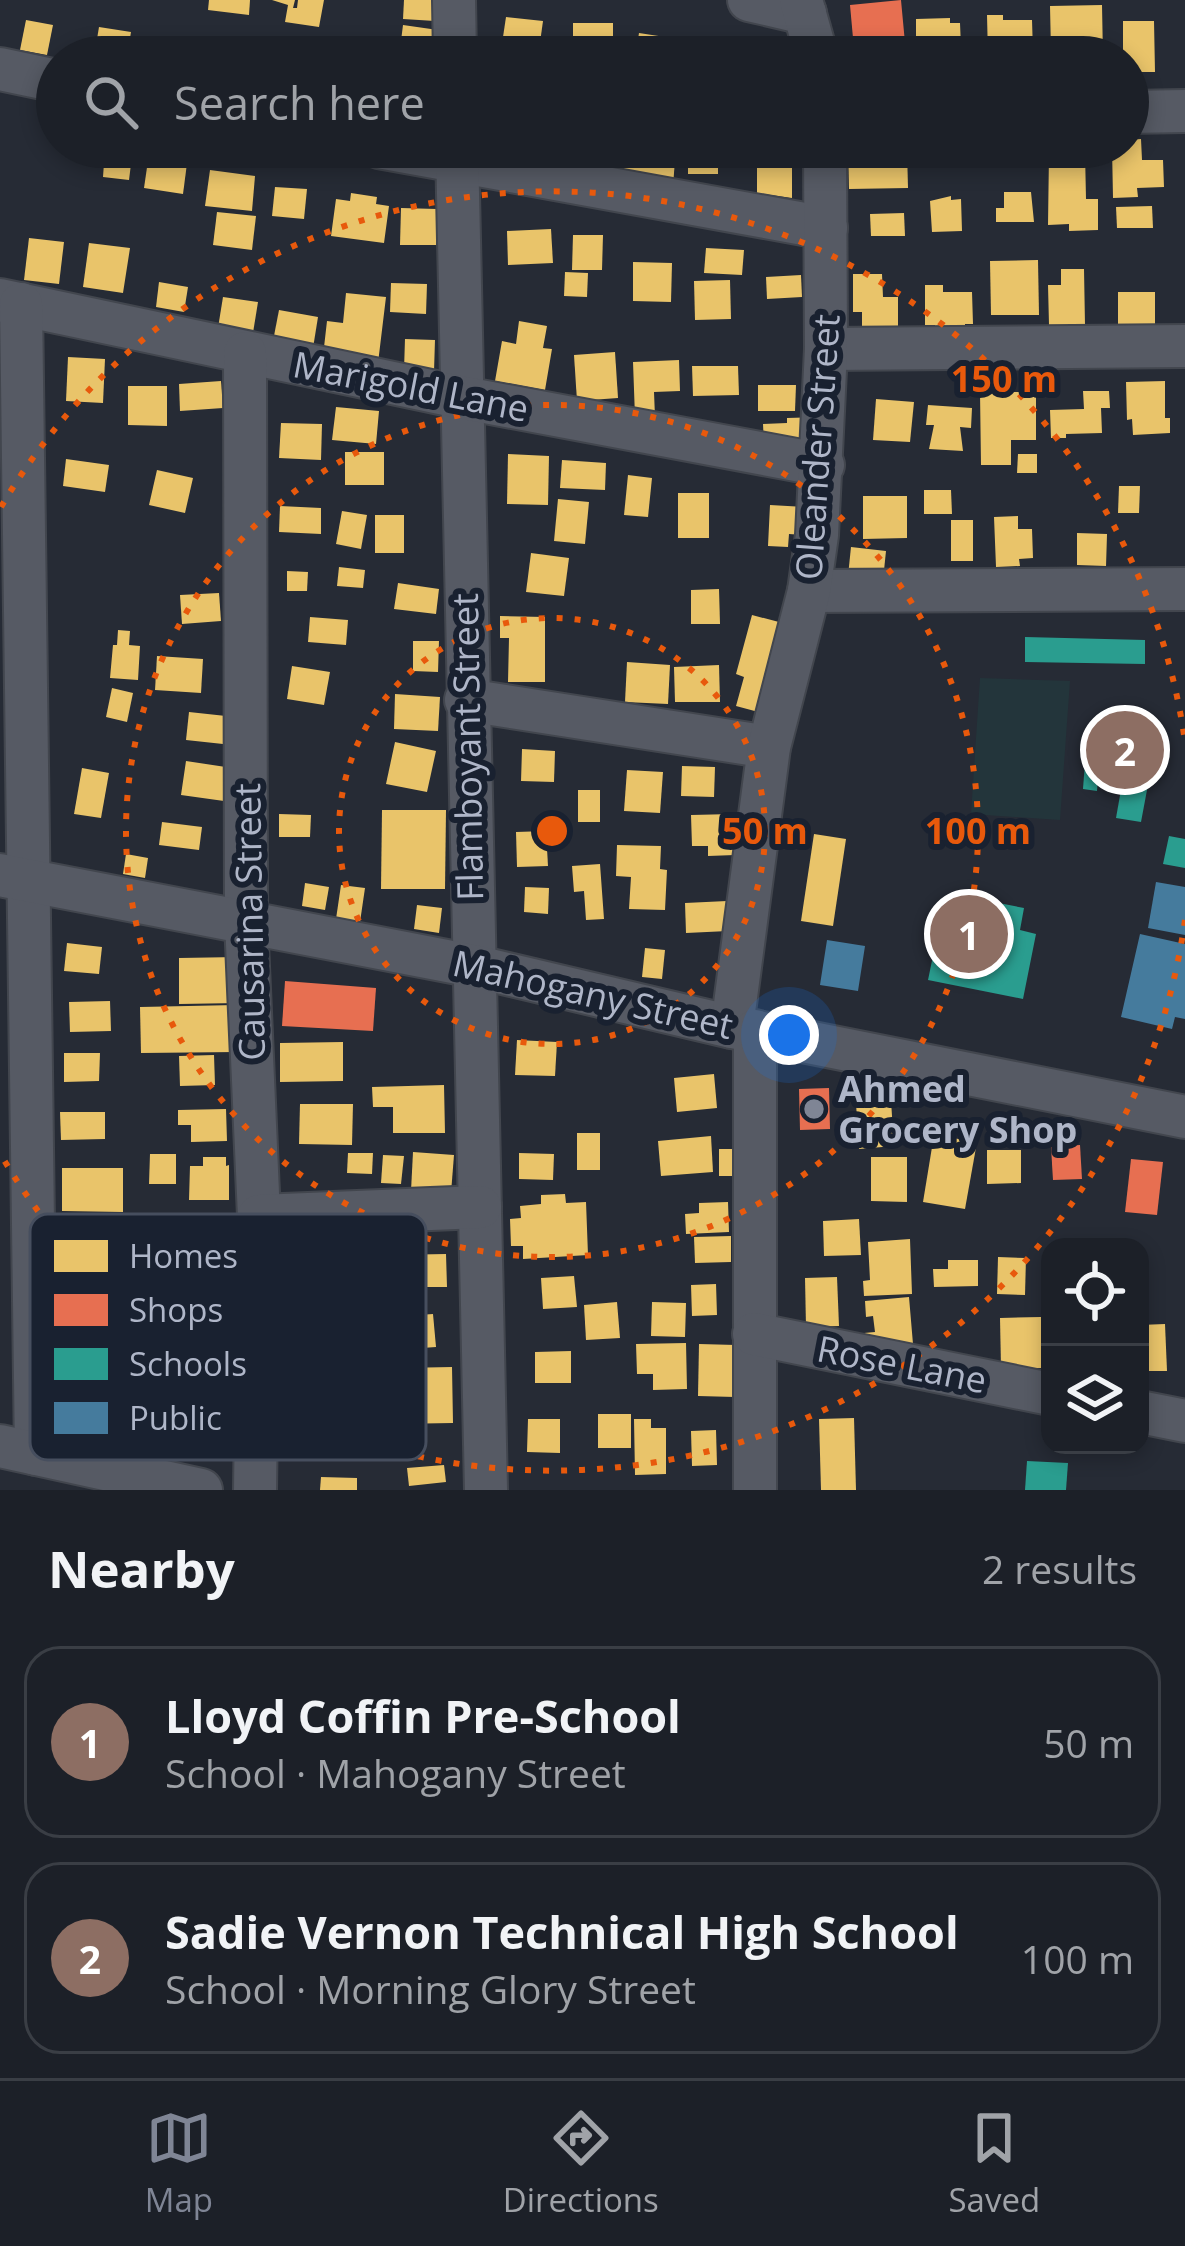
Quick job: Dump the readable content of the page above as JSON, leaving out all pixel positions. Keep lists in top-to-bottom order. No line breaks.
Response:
{"streets":{"street":["Marigold Lane","Oleander Street","Flamboyant Street","Causarina Street","Mahogany Street","Rose Lane"]},"crossings":[["Marigold Lane","Oleander Street"],["Marigold Lane","Flamboyant Street"],["Marigold Lane","Causarina Street"],["Oleander Street","Mahogany Street"],["Oleander Street","Rose Lane"],["Flamboyant Street","Mahogany Street"],["Causarina Street","Mahogany Street"]],"places":["Ahmed Grocery Shop"],"legend":["Homes","Shops","Schools","Public"],"page":{"search":"Search here","pins":["2","1"],"heading":["Nearby","2 results"],"list":[{"mark":"1","name":"Lloyd Coffin Pre-School","note":"School · Mahogany Street","value":"50 m"},{"mark":"2","name":"Sadie Vernon Technical High School","note":"School · Morning Glory Street","value":"100 m"}],"nav":["Map","Directions","Saved"]},"rings":["150 m","50 m","100 m"]}
